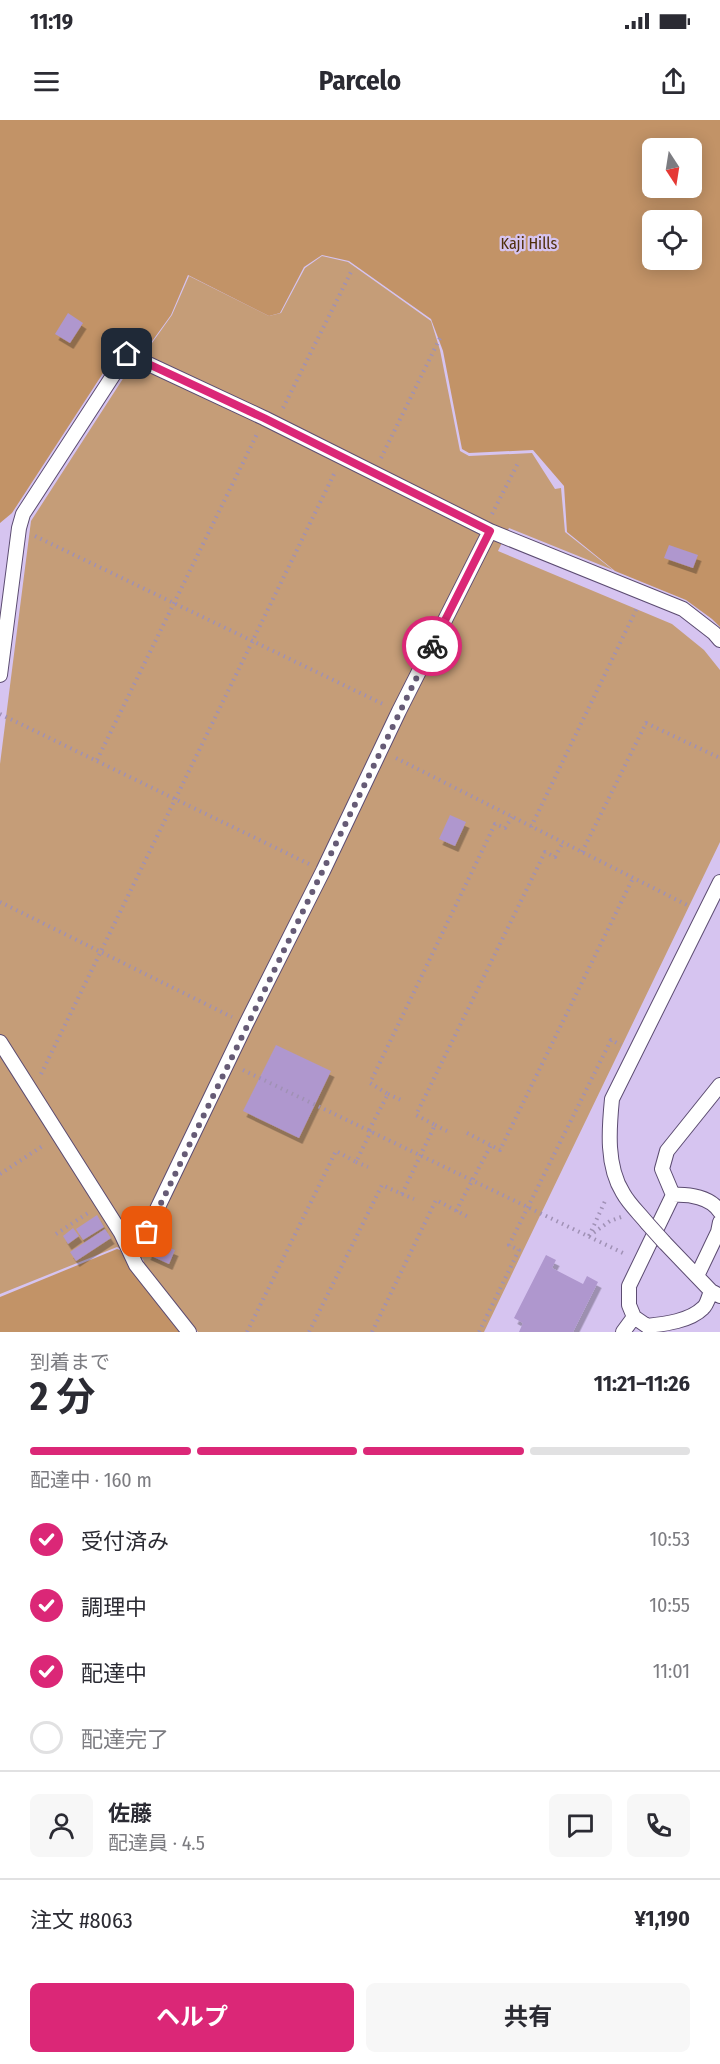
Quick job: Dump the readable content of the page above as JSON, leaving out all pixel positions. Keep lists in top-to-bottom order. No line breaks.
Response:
{"parks":["Kaji Hills"],"north":"bottom","page":{"status":"11:19","header":"Parcelo","heading":["2 分","到着まで","11:21–11:26"],"panel":["佐藤","配達員 · 4.5","注文 #8063","¥1,190"],"bar":"配達中 · 160 m","list":[["受付済み","10:53"],["調理中","10:55"],["配達中","11:01"],"配達完了"],"buttons":["ヘルプ","共有"]}}
